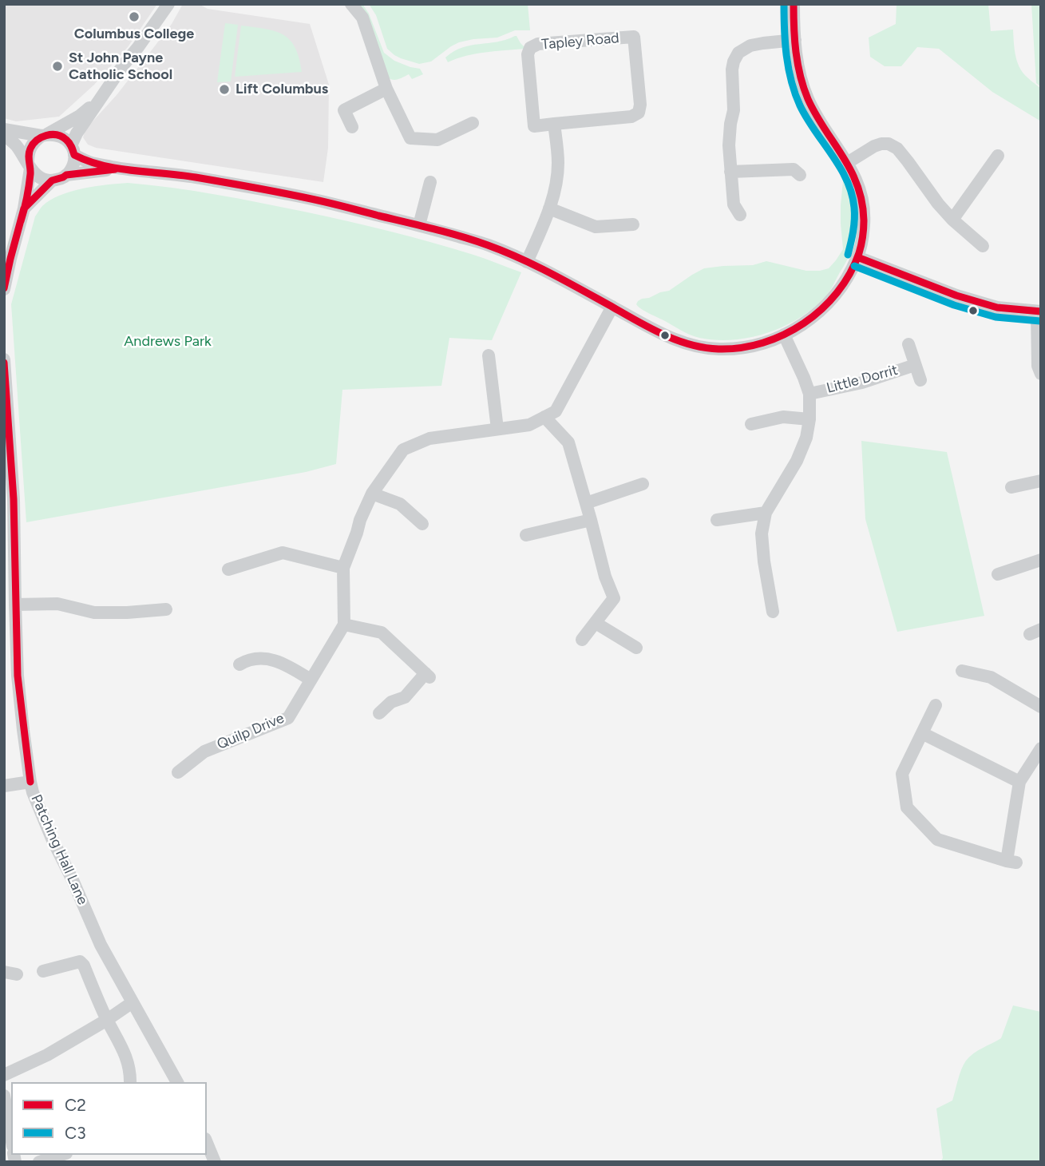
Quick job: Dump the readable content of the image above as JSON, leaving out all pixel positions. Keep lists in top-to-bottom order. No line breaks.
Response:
{"streets":{"street":["Tapley Road","Little Dorrit","Quilp Drive","Patching Hall Lane"]},"parks":["Andrews Park"],"places":["Columbus College","St John Payne Catholic School","Lift Columbus"],"lines":["transit line C2","transit line C3"],"legend":["C2","C3"]}
